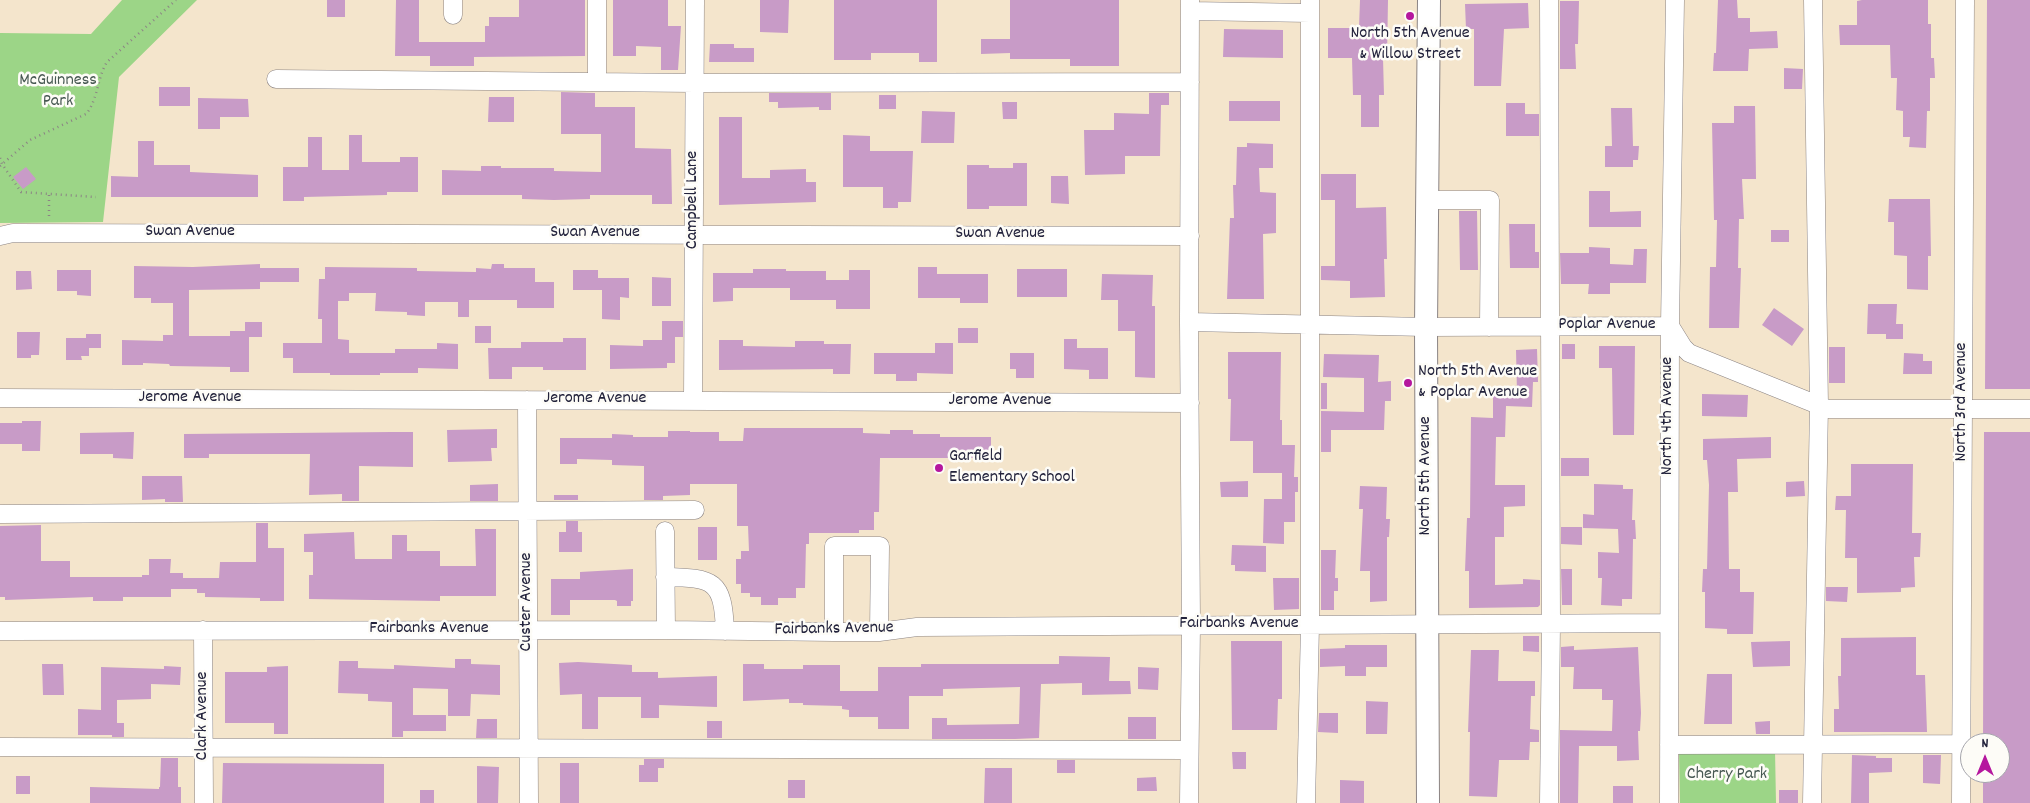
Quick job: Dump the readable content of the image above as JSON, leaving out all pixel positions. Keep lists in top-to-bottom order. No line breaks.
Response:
{"streets":{"main road":["North 5th Avenue"],"street":["Campbell Lane","Swan Avenue","Poplar Avenue","Jerome Avenue","North 3rd Avenue","North 4th Avenue","Custer Avenue","Fairbanks Avenue","Clark Avenue"]},"crossings":[["Campbell Lane","Swan Avenue"],["Campbell Lane","Jerome Avenue"],["Poplar Avenue","North 3rd Avenue"],["Poplar Avenue","North 4th Avenue"],["Poplar Avenue","North 5th Avenue"],["Jerome Avenue","Custer Avenue"],["North 4th Avenue","Fairbanks Avenue"],["North 5th Avenue","Fairbanks Avenue"],["Custer Avenue","Fairbanks Avenue"],["Fairbanks Avenue","Clark Avenue"]],"parks":["McGuinness Park","Cherry Park"],"places":["North 5th Avenue & Willow Street","North 5th Avenue & Poplar Avenue","Garfield Elementary School"],"north":"top"}
